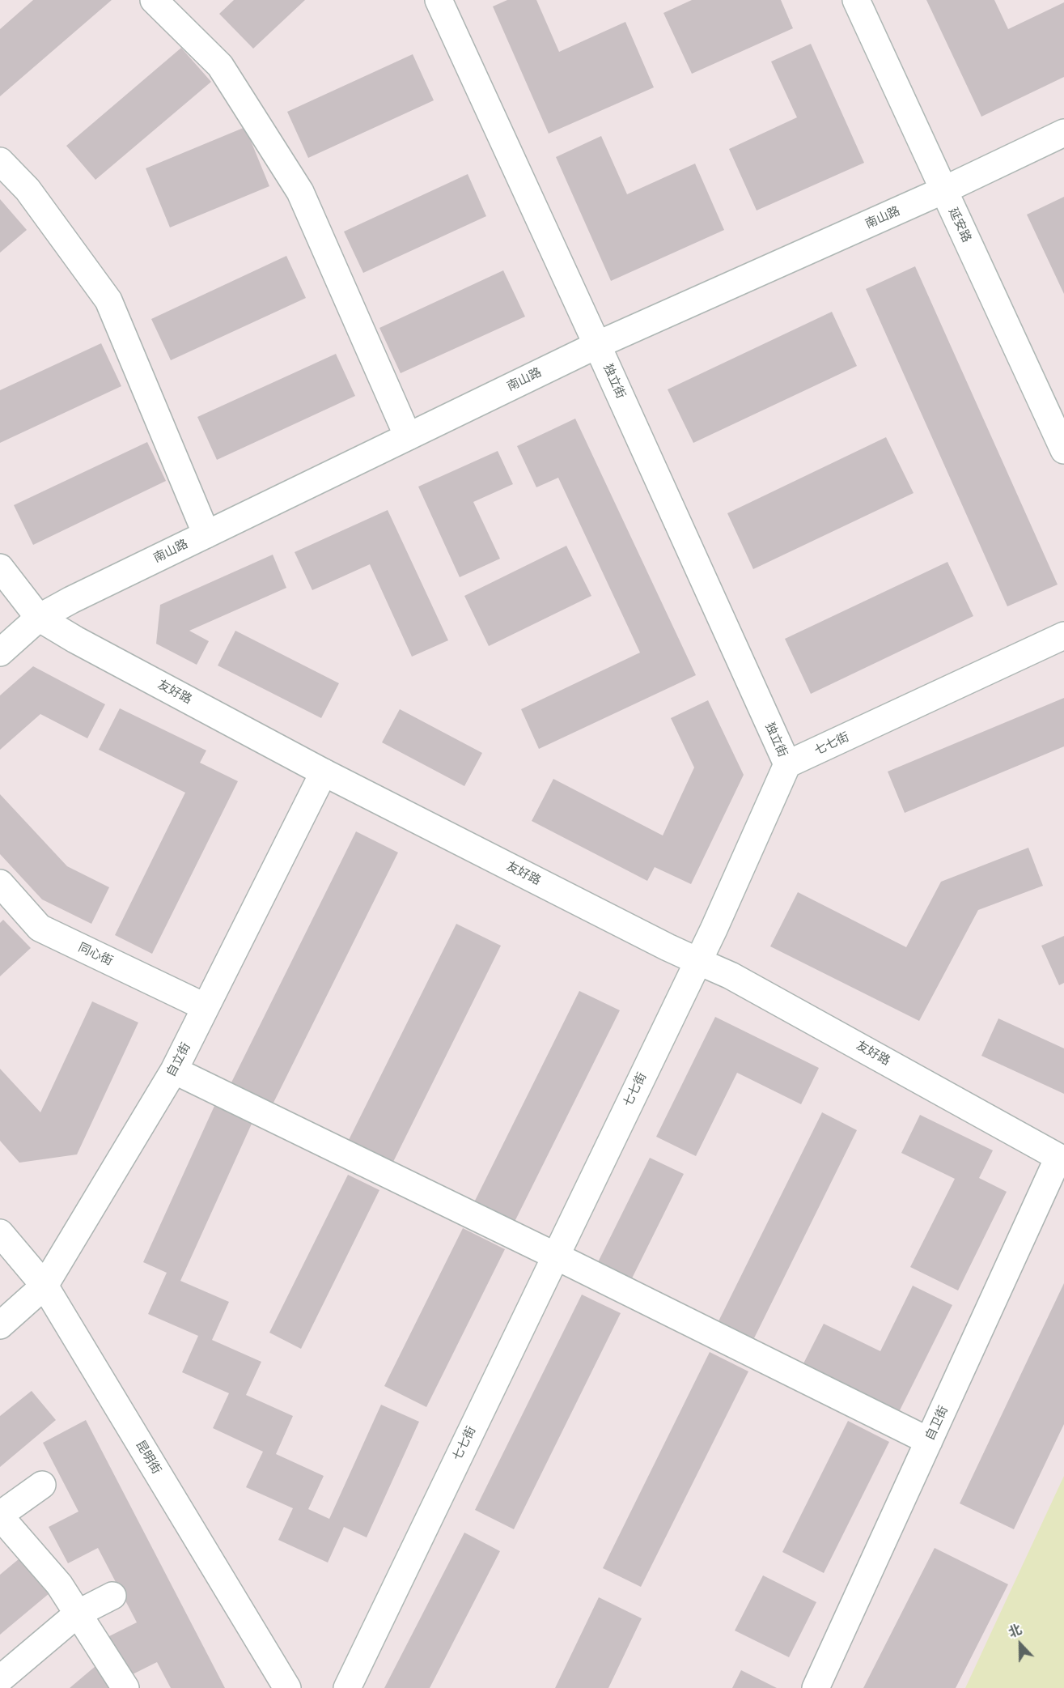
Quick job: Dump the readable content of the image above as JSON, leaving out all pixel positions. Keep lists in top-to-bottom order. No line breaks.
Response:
{"streets":{"street":["南山路","延安路","独立街","友好路","七七街","同心街","自立街","自卫街","昆明街"]},"crossings":[["南山路","延安路"],["南山路","独立街"],["南山路","友好路"],["独立街","七七街"],["友好路","七七街"],["友好路","自立街"],["友好路","自卫街"],["同心街","自立街"],["自立街","昆明街"]],"north":"top"}
